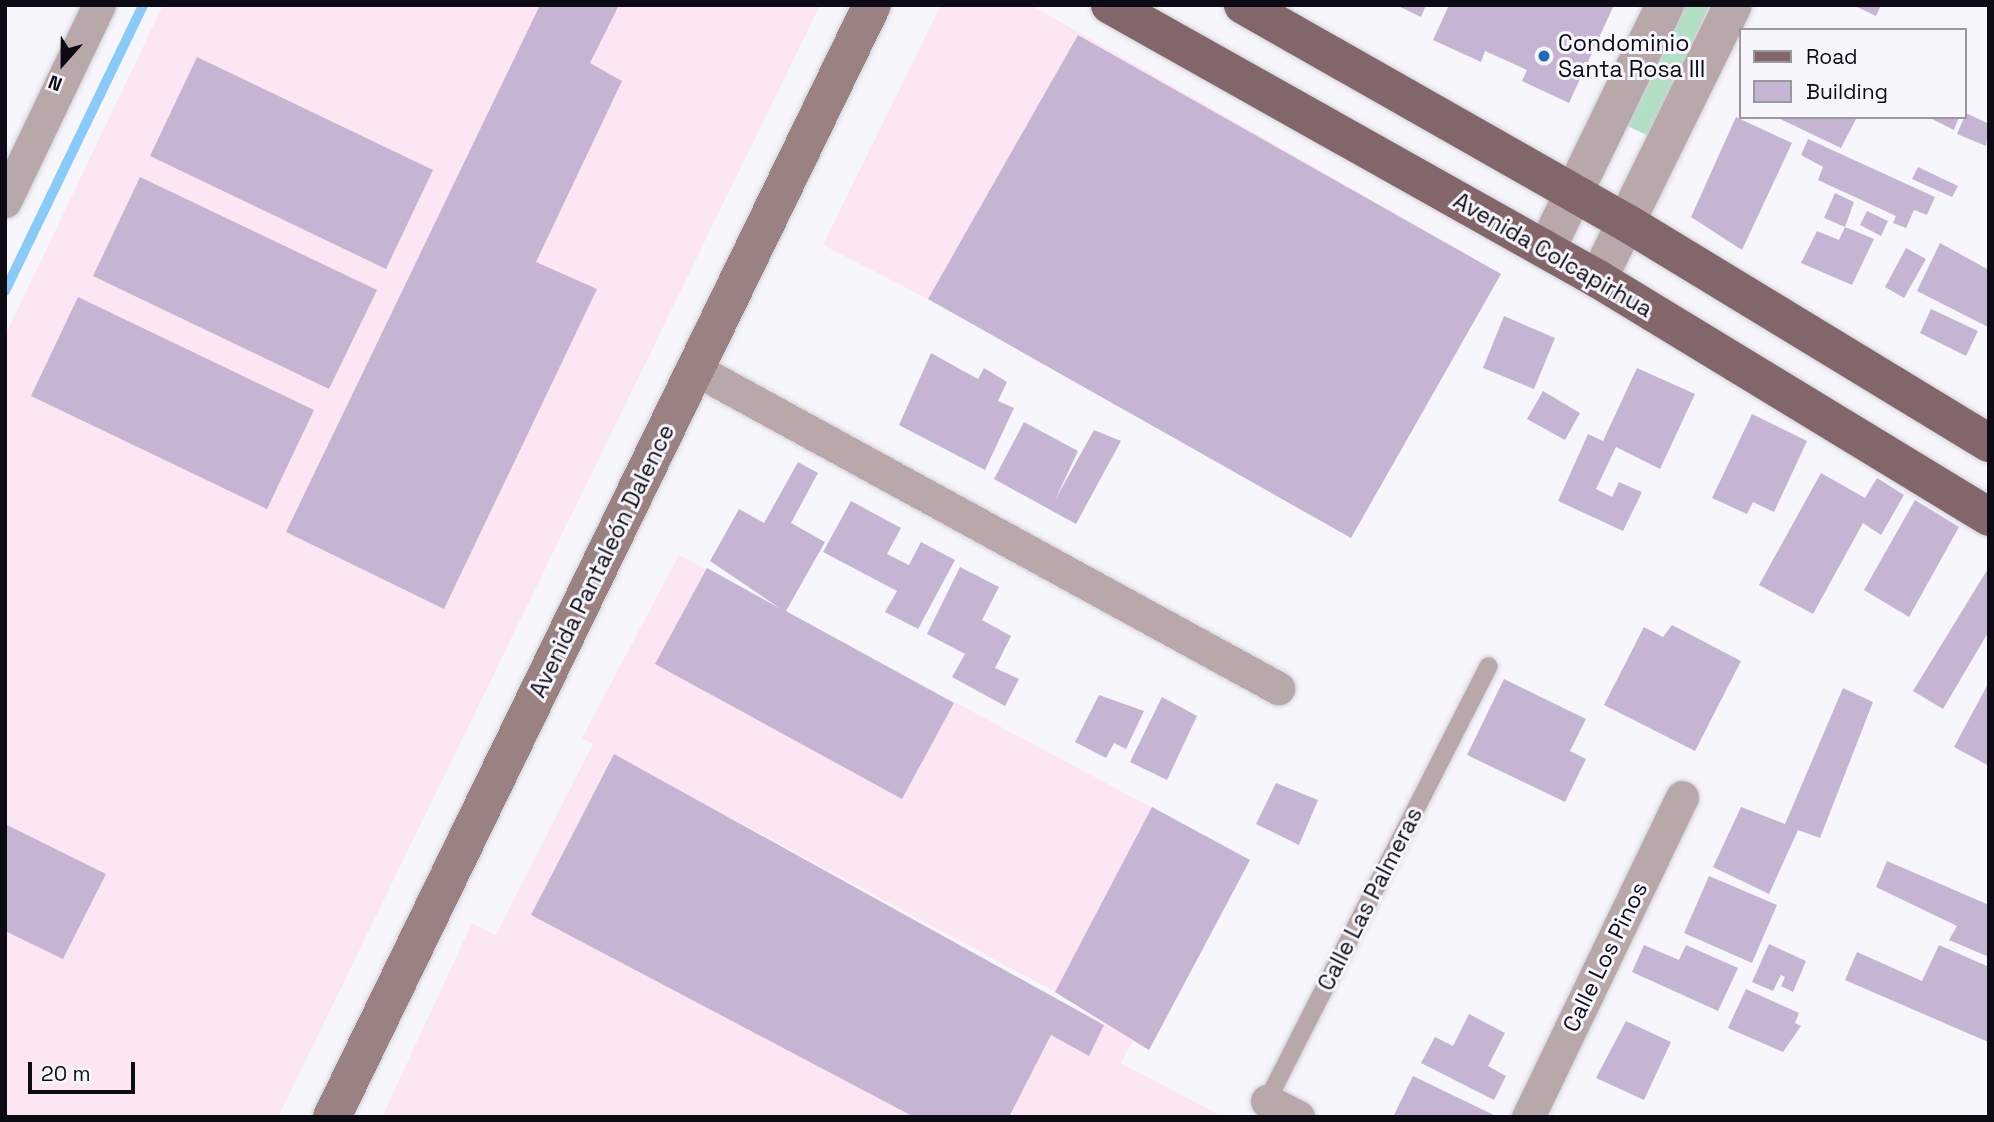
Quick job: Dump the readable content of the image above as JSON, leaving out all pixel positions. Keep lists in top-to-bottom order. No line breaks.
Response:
{"streets":{"main road":["Avenida Colcapirhua","Avenida Pantaleón Dalence"],"street":["Calle Las Palmeras","Calle Los Pinos"]},"places":["Condominio Santa Rosa III"],"legend":["Road","Building"],"scale_bar":"20 m","north":"bottom"}
